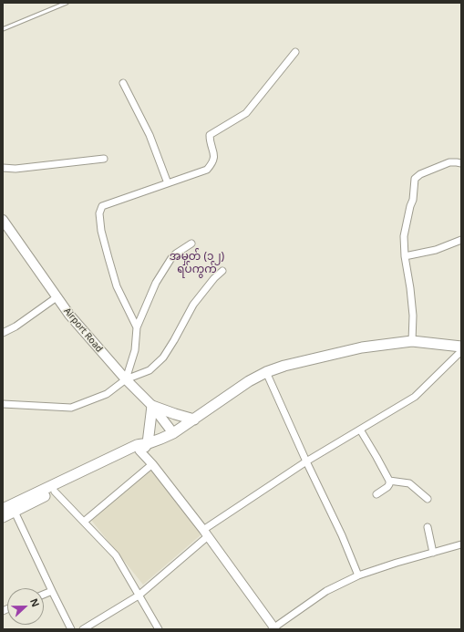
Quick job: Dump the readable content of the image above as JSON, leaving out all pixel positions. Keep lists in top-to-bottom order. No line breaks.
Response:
{"streets":{"main road":["Airport Road"]},"districts":["အမှတ် (၁၂) ရပ်ကွက်"],"north":"right"}
